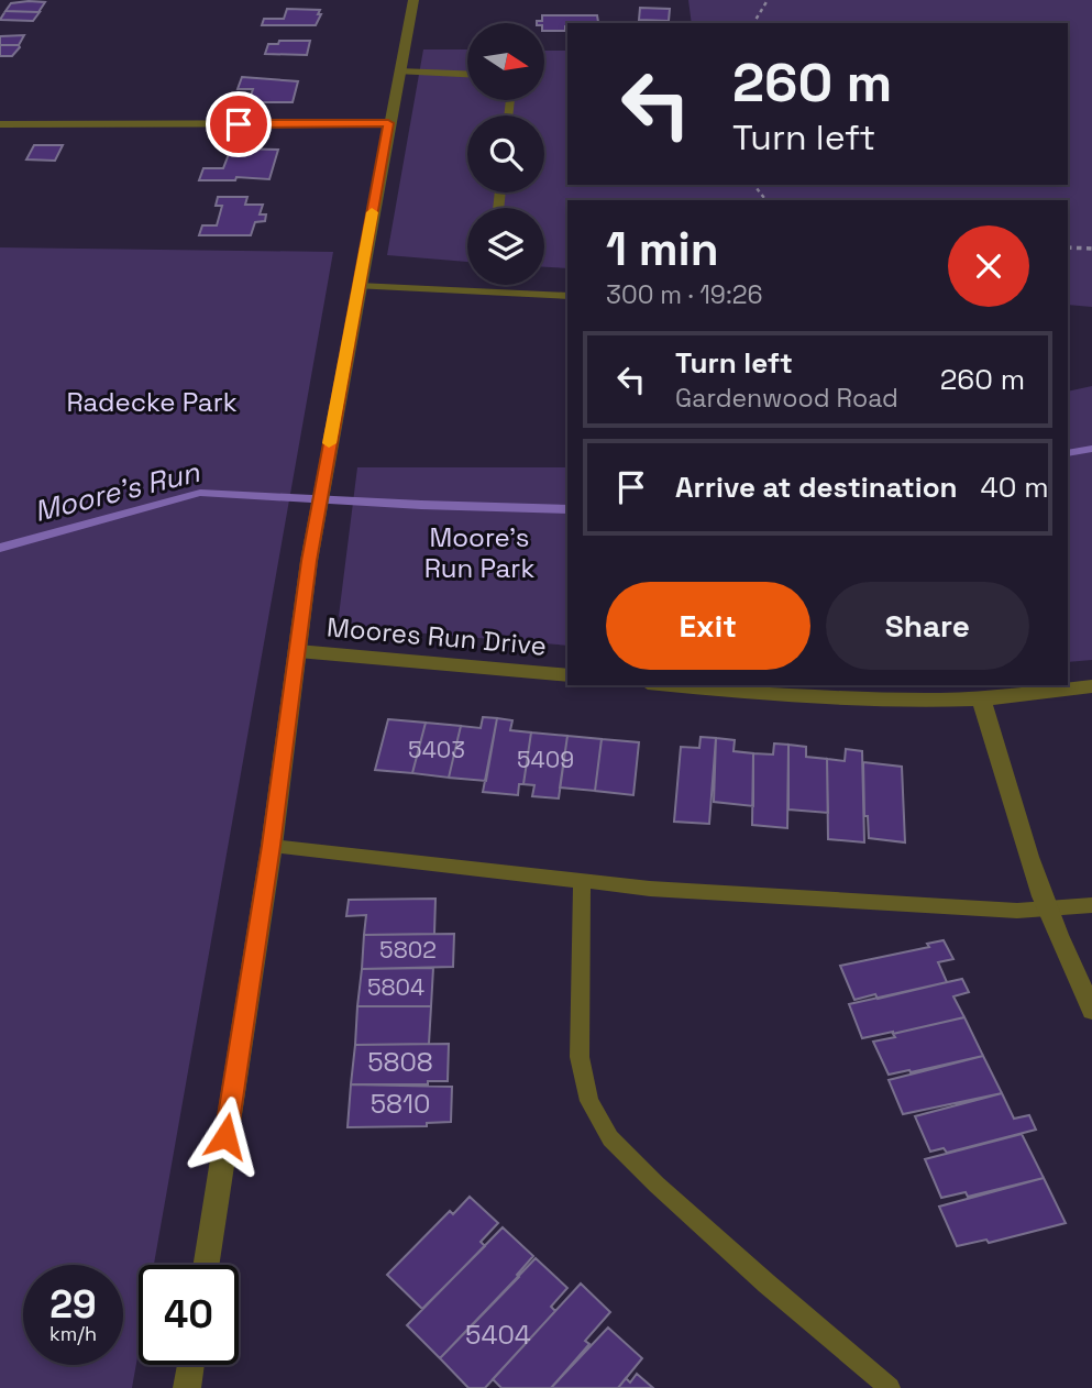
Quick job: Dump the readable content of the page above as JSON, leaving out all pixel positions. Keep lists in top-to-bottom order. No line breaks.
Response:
{"streets":{"street":["Moores Run Drive"]},"water":["Moore's Run"],"parks":["Radecke Park","Moore's Run Park"],"house_numbers":["5403","5409","5802","5804","5808","5810","5404"],"north":"right","page":{"turn":["260 m","Turn left"],"heading":["1 min","300 m · 19:26"],"list":[{"name":"Turn left","note":"Gardenwood Road","value":"260 m"},{"name":"Arrive at destination","value":"40 m"}],"buttons":["Exit","Share"],"speed":"29 km/h","limit":"40"}}
